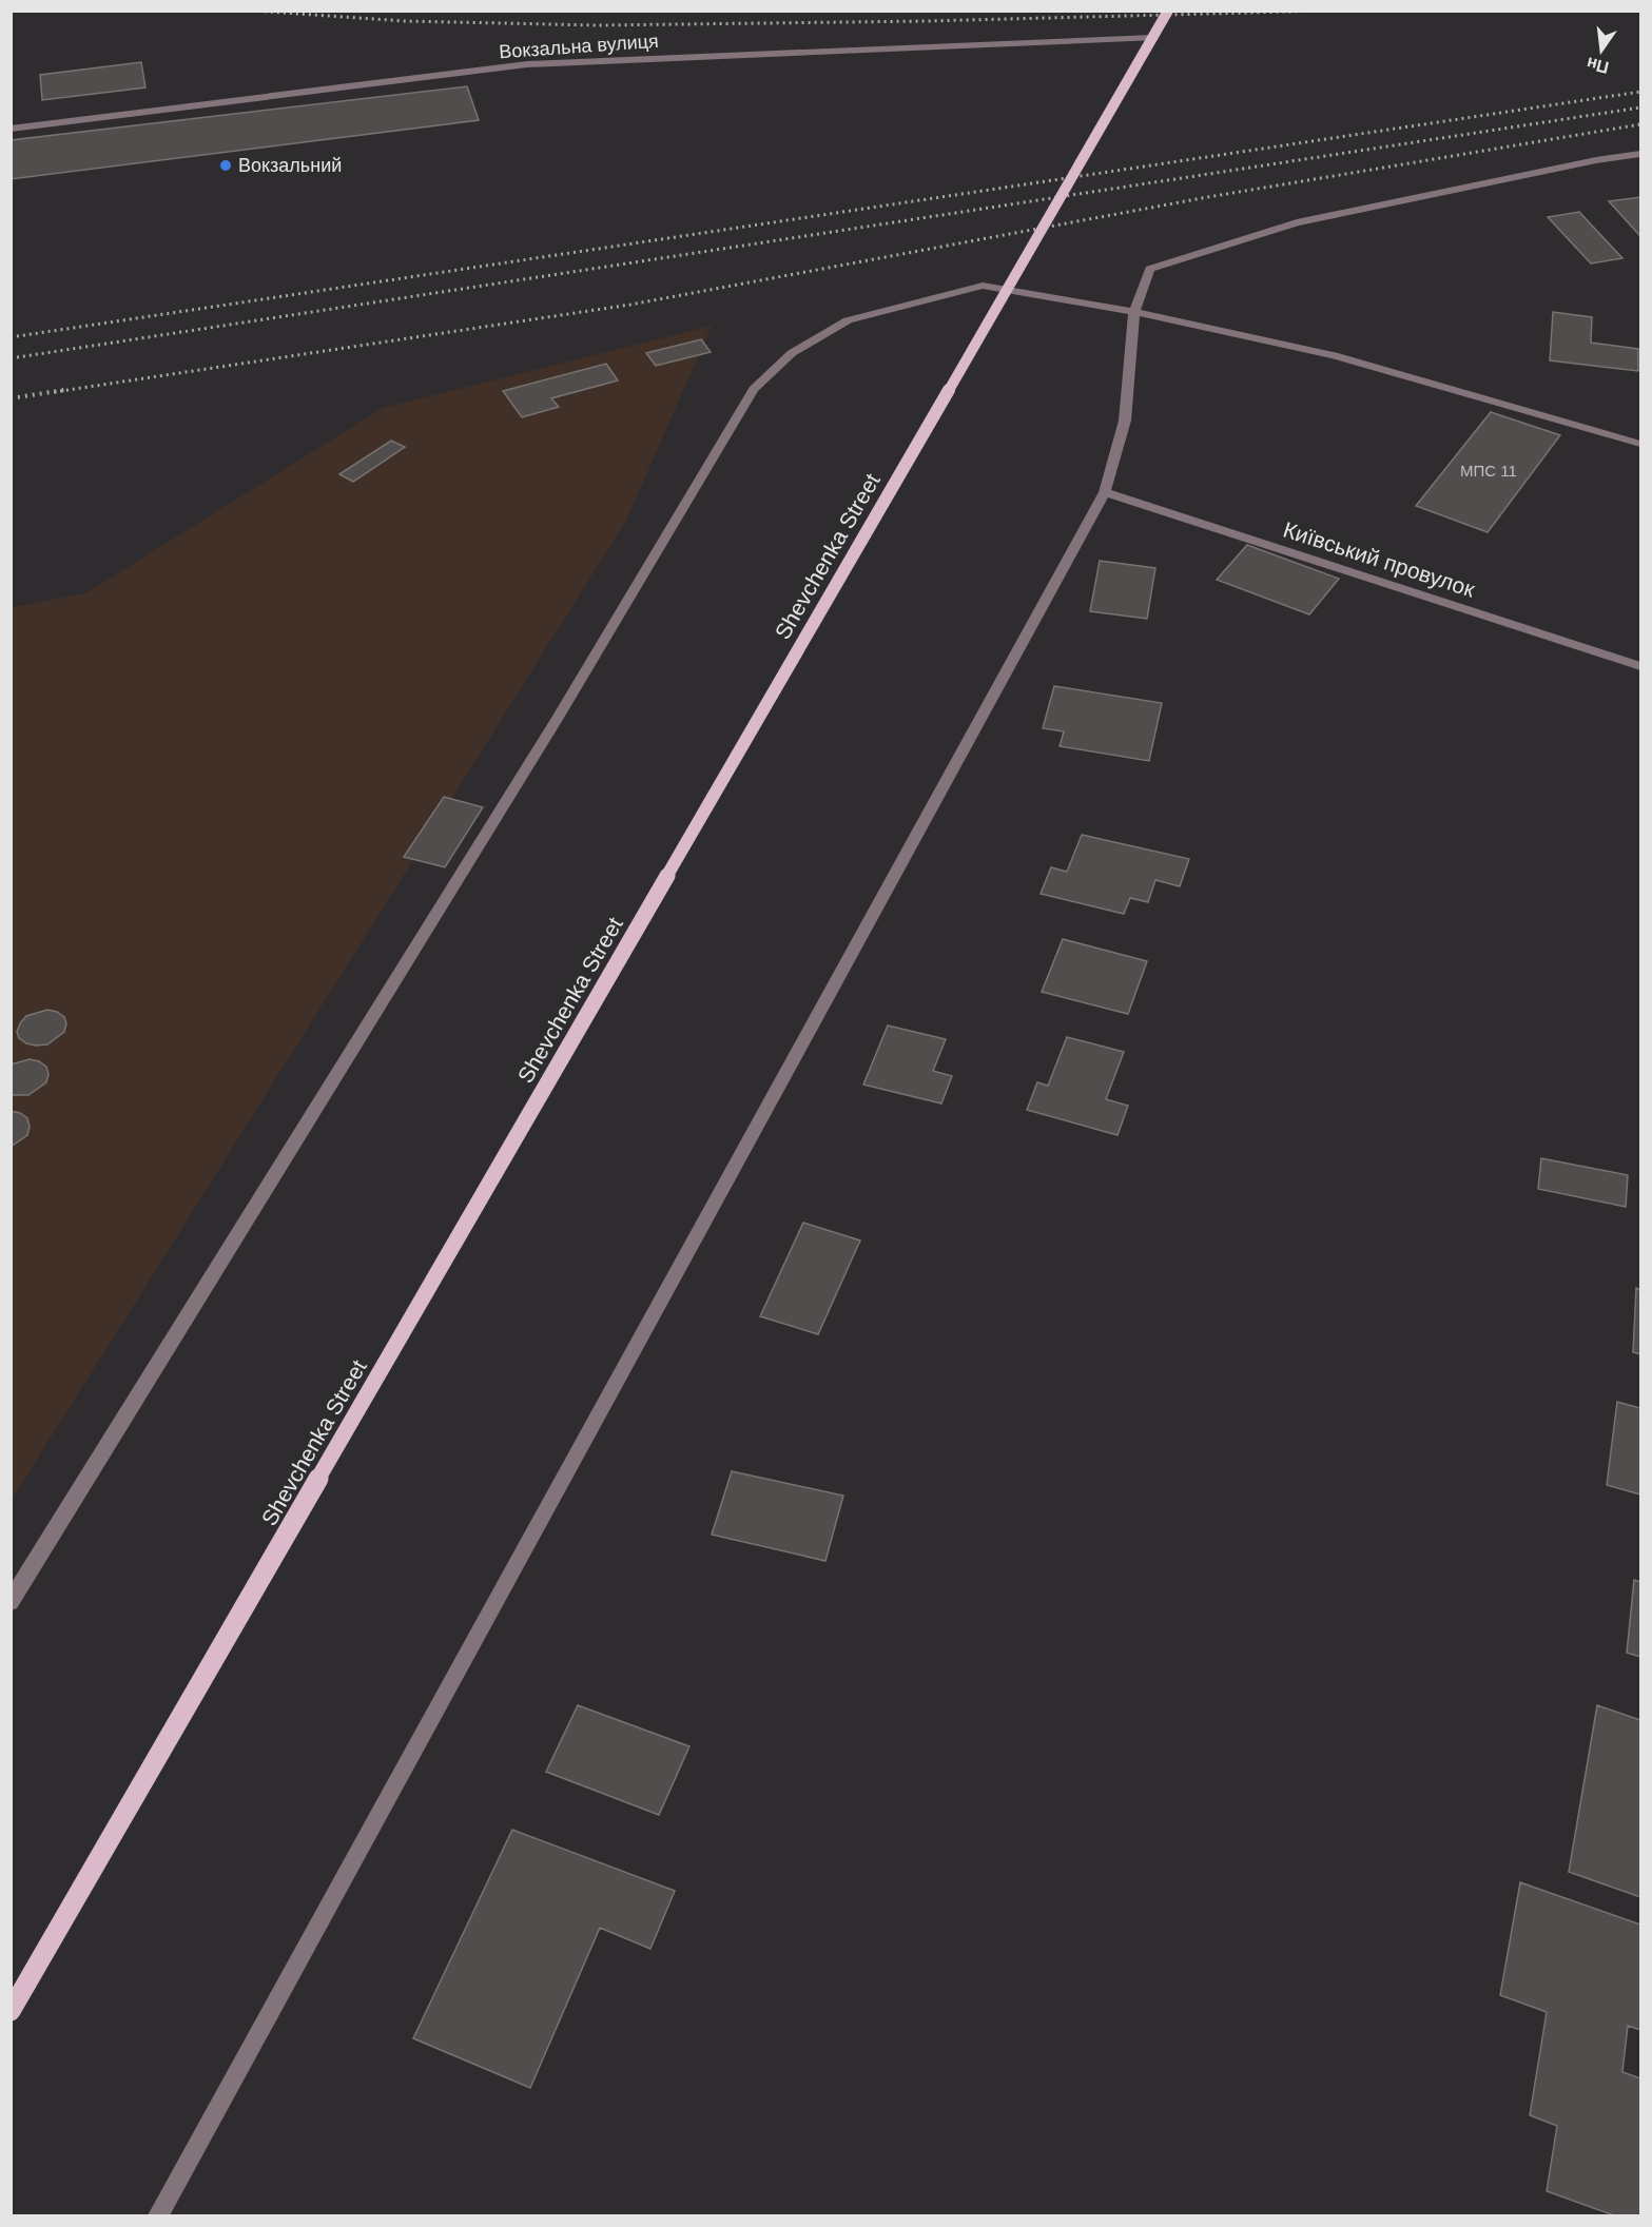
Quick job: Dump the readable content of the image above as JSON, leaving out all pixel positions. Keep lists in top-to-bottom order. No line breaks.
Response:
{"streets":{"main road":["Shevchenka Street"],"street":["Вокзальна вулиця","Київський провулок"]},"crossings":[["Вокзальна вулиця","Shevchenka Street"]],"places":["Вокзальний"],"house_numbers":["МПС 11"],"north":"bottom"}
